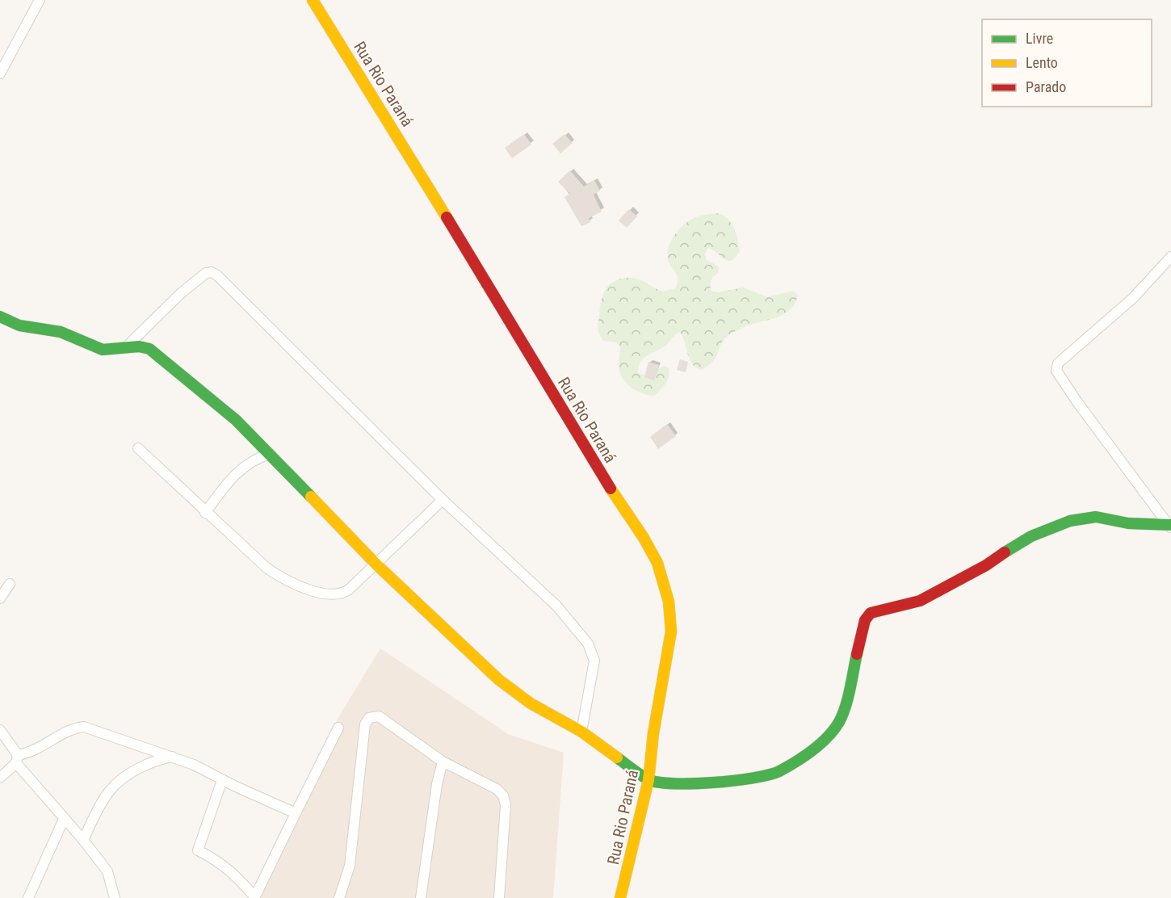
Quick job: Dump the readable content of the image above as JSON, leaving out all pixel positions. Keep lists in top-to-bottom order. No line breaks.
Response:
{"streets":{"street":["Rua Rio Paraná"]},"legend":["Livre","Lento","Parado"]}
